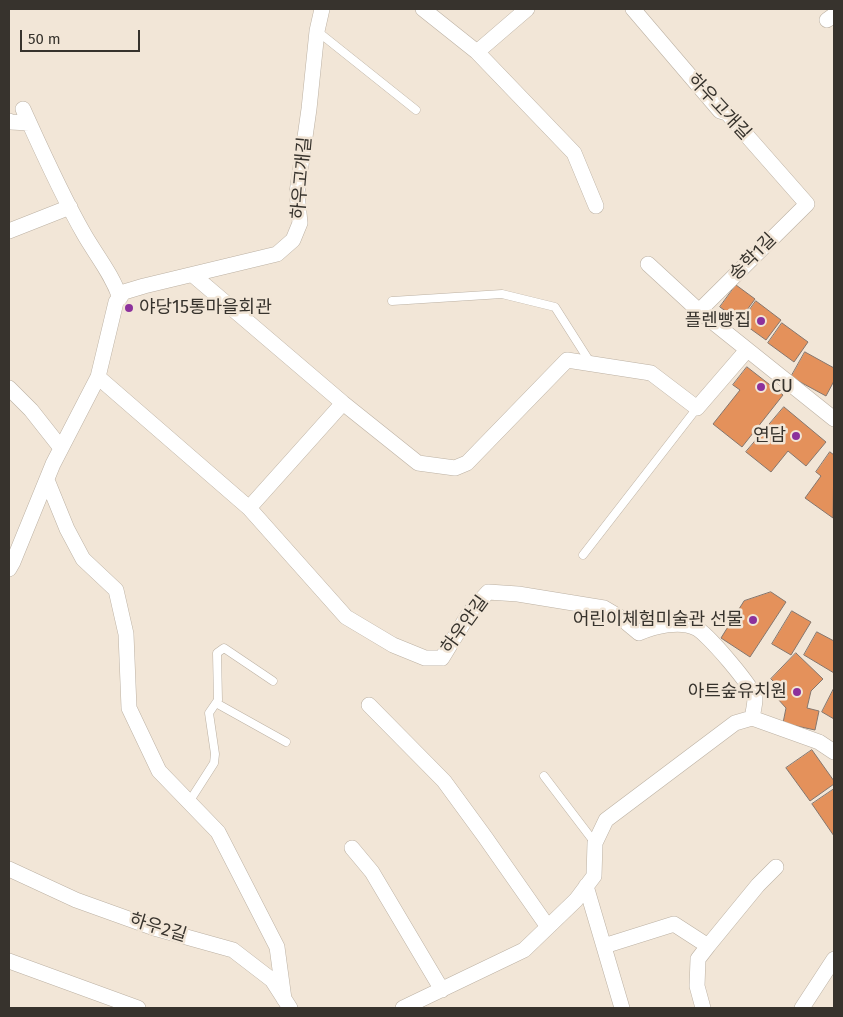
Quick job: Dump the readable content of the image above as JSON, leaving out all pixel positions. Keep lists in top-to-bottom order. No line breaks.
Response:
{"streets":{"street":["하우고개길","송학1길","하우안길","하우2길"]},"crossings":[["하우고개길","송학1길"]],"places":["야당15통마을회관","플렌빵집","CU","연담","어린이체험미술관 선물","아트숲유치원"],"scale_bar":"50 m"}
